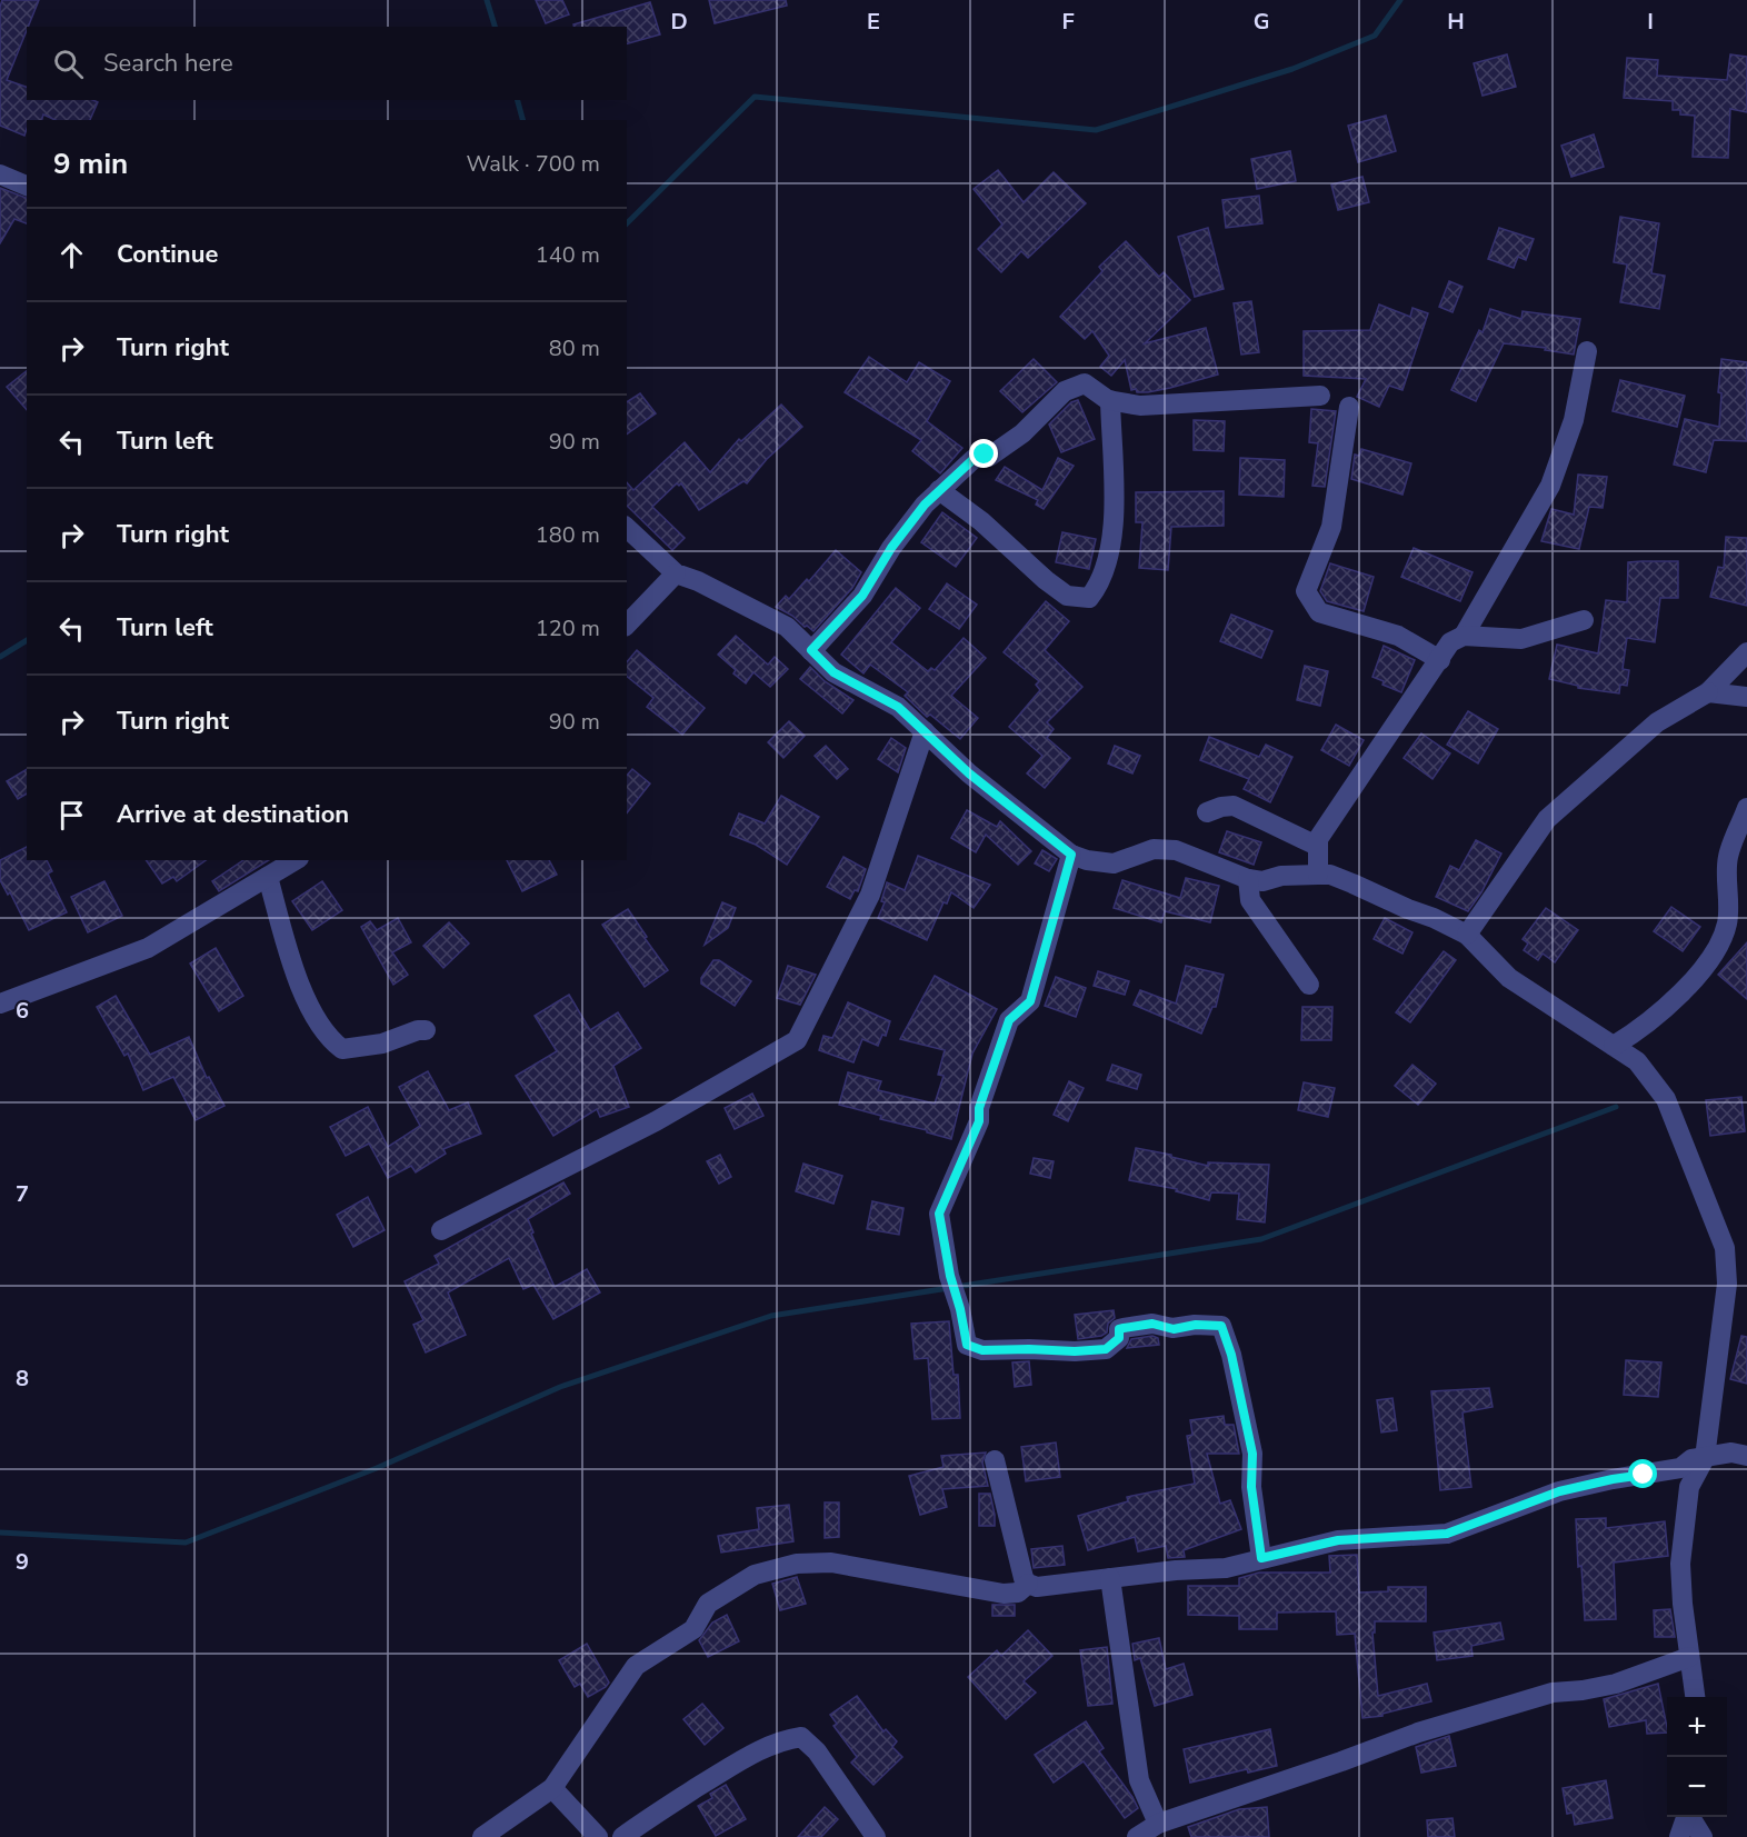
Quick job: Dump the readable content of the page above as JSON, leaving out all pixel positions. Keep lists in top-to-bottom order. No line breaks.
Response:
{"page":{"search":"Search here","heading":["9 min","Walk · 700 m"],"list":[["Continue","140 m"],["Turn right","80 m"],["Turn left","90 m"],["Turn right","180 m"],["Turn left","120 m"],["Turn right","90 m"],"Arrive at destination"],"map_buttons":["+","−"]},"grid":{"columns":["D","E","F","G","H","I"],"rows":["6","7","8","9"]}}
